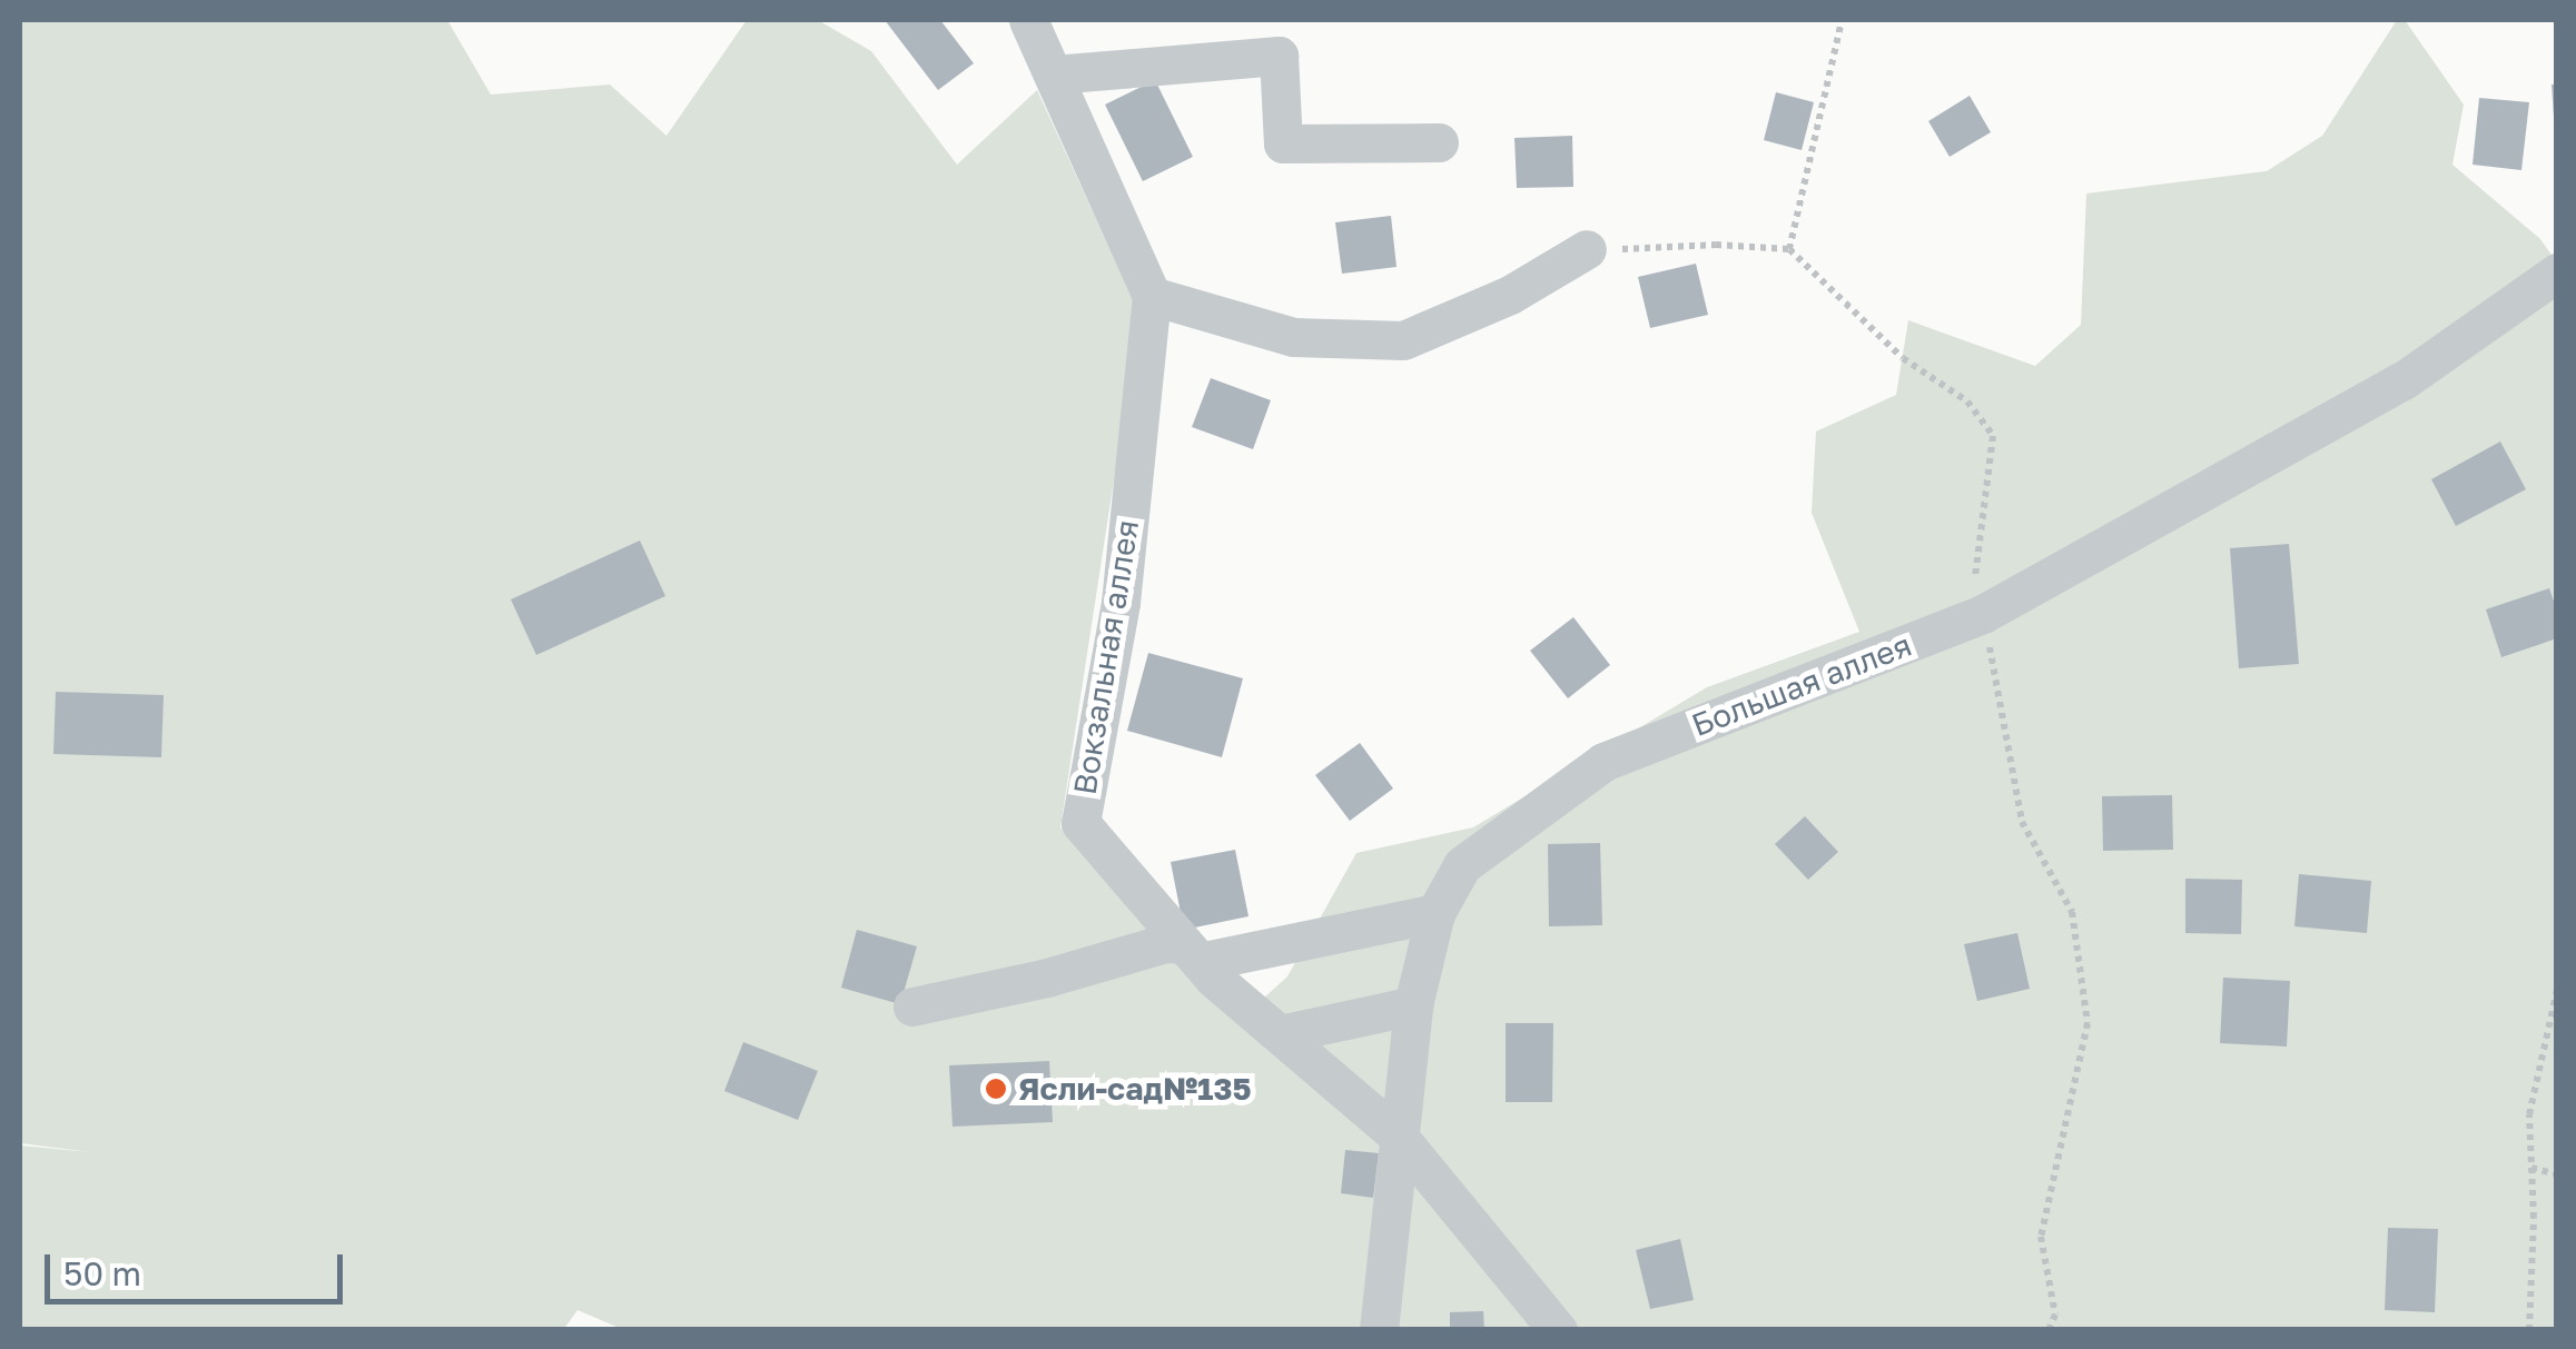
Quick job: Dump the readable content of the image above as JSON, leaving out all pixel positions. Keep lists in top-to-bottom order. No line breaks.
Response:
{"streets":{"street":["Вокзальная аллея","Большая аллея"]},"crossings":[["Вокзальная аллея","Большая аллея"]],"places":["Ясли-сад№135"],"scale_bar":"50 m"}
